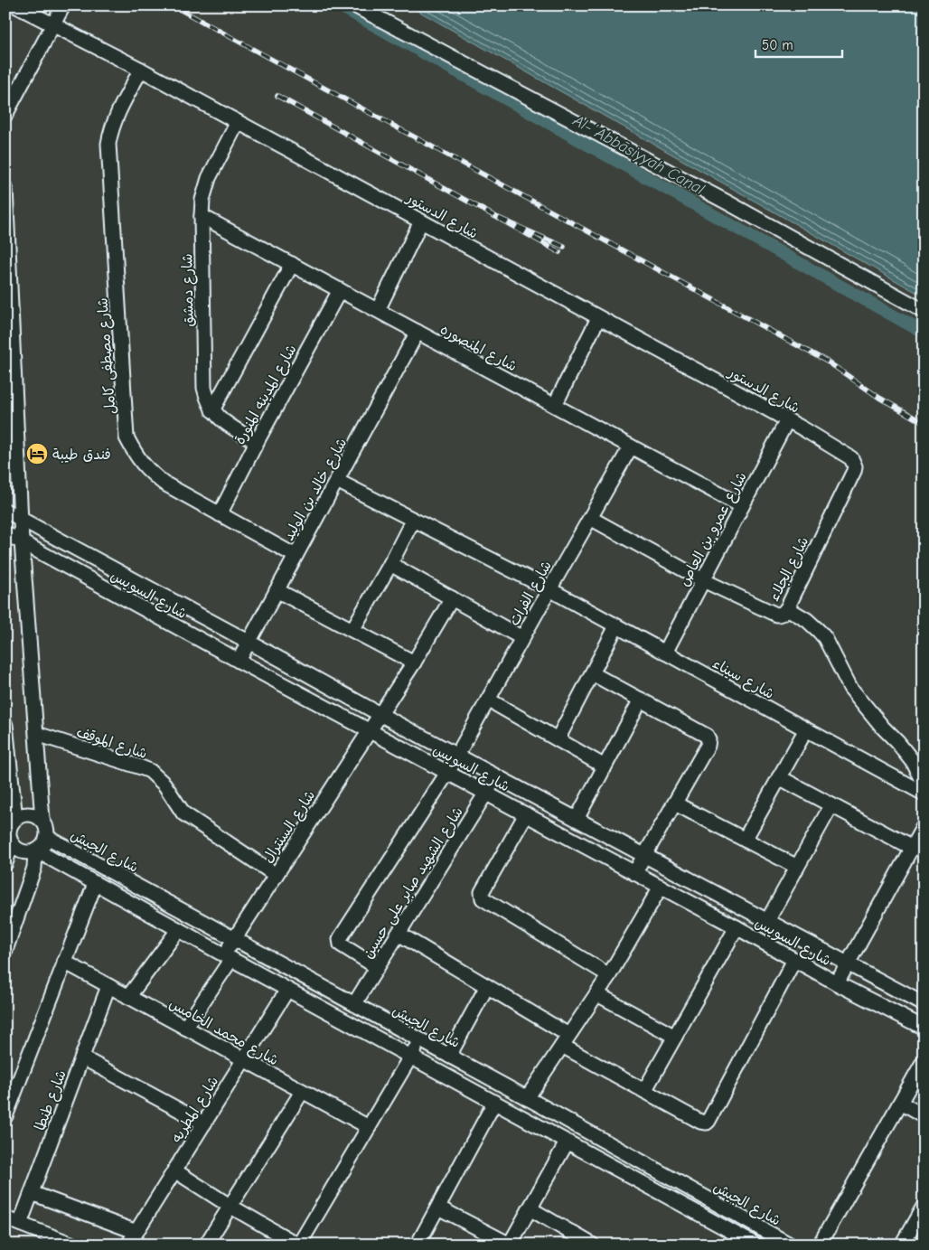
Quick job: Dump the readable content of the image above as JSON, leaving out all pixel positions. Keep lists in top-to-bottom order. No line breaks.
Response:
{"streets":{"street":["شارع الدستور","شارع دمشق","شارع المنصوره","شارع مصطفى كامل","شارع المدينه المنورة","شارع خالد بن الوليد","شارع عمرو بن العاص","شارع الجلاء","شارع الفرات","شارع السويس","شارع سيناء","شارع الموقف","شارع السنترال","شارع الجيش","شارع الشهيد صابر على حسين","شارع محمد الخامس","شارع طنطا","شارع المطريه"]},"crossings":[["شارع الدستور","شارع دمشق"],["شارع الدستور","شارع مصطفى كامل"],["شارع الدستور","شارع عمرو بن العاص"],["شارع الدستور","شارع الجلاء"],["شارع دمشق","شارع المنصوره"],["شارع دمشق","شارع المدينه المنورة"],["شارع المنصوره","شارع المدينه المنورة"],["شارع المنصوره","شارع خالد بن الوليد"],["شارع المنصوره","شارع عمرو بن العاص"],["شارع المنصوره","شارع الفرات"],["شارع مصطفى كامل","شارع المدينه المنورة"],["شارع مصطفى كامل","شارع خالد بن الوليد"],["شارع خالد بن الوليد","شارع السويس"],["شارع خالد بن الوليد","شارع سيناء"],["شارع عمرو بن العاص","شارع الجلاء"],["شارع عمرو بن العاص","شارع سيناء"],["شارع الفرات","شارع السويس"],["شارع الفرات","شارع سيناء"],["شارع الفرات","شارع الشهيد صابر على حسين"],["شارع السويس","شارع السنترال"],["شارع السويس","شارع الجيش"],["شارع السويس","شارع الشهيد صابر على حسين"],["شارع الموقف","شارع السنترال"],["شارع الموقف","شارع الجيش"],["شارع السنترال","شارع الجيش"],["شارع السنترال","شارع محمد الخامس"],["شارع الجيش","شارع الشهيد صابر على حسين"],["شارع محمد الخامس","شارع طنطا"],["شارع محمد الخامس","شارع المطريه"]],"water":["Al-ʿAbbāsiyyah Canal"],"places":{"hotel":["فندق طيبة"]},"scale_bar":"50 m"}
